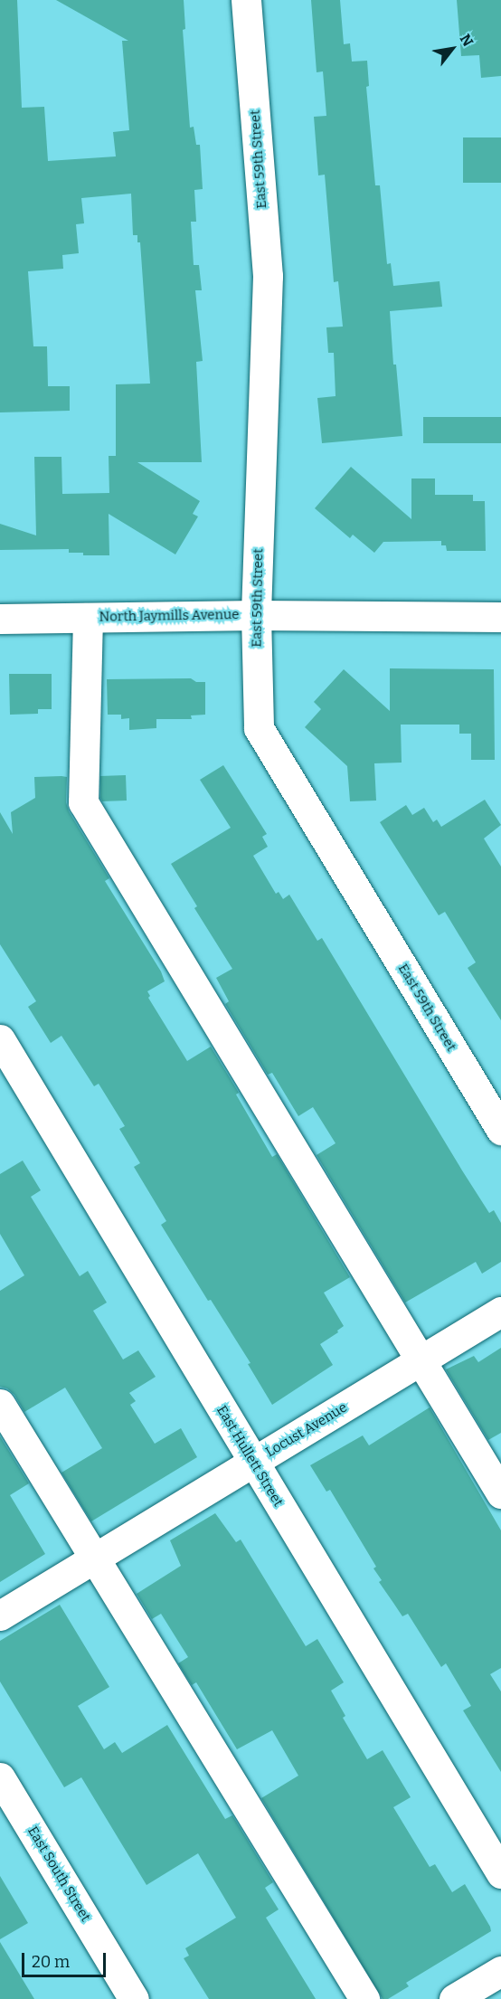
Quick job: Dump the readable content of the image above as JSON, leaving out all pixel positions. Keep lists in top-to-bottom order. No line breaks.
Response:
{"streets":{"street":["East 59th Street","North Jaymills Avenue","Locust Avenue","East Hullett Street","East South Street"]},"crossings":[["East 59th Street","North Jaymills Avenue"],["Locust Avenue","East Hullett Street"]],"scale_bar":"20 m","north":"top right"}
